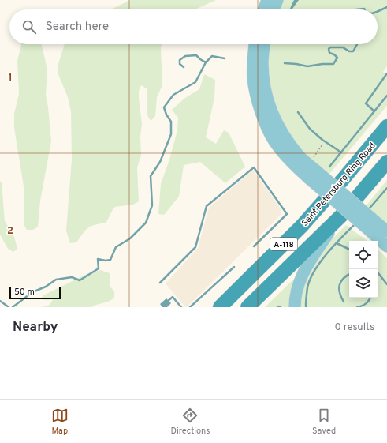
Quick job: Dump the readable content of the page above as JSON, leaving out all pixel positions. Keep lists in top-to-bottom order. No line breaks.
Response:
{"streets":{"highway":["Saint Petersburg Ring Road","А-118"]},"scale_bar":"50 m","page":{"search":"Search here","scale":"50 m","heading":["Nearby","0 results"],"nav":["Map","Directions","Saved"]},"grid":{"rows":["1","2"]}}
